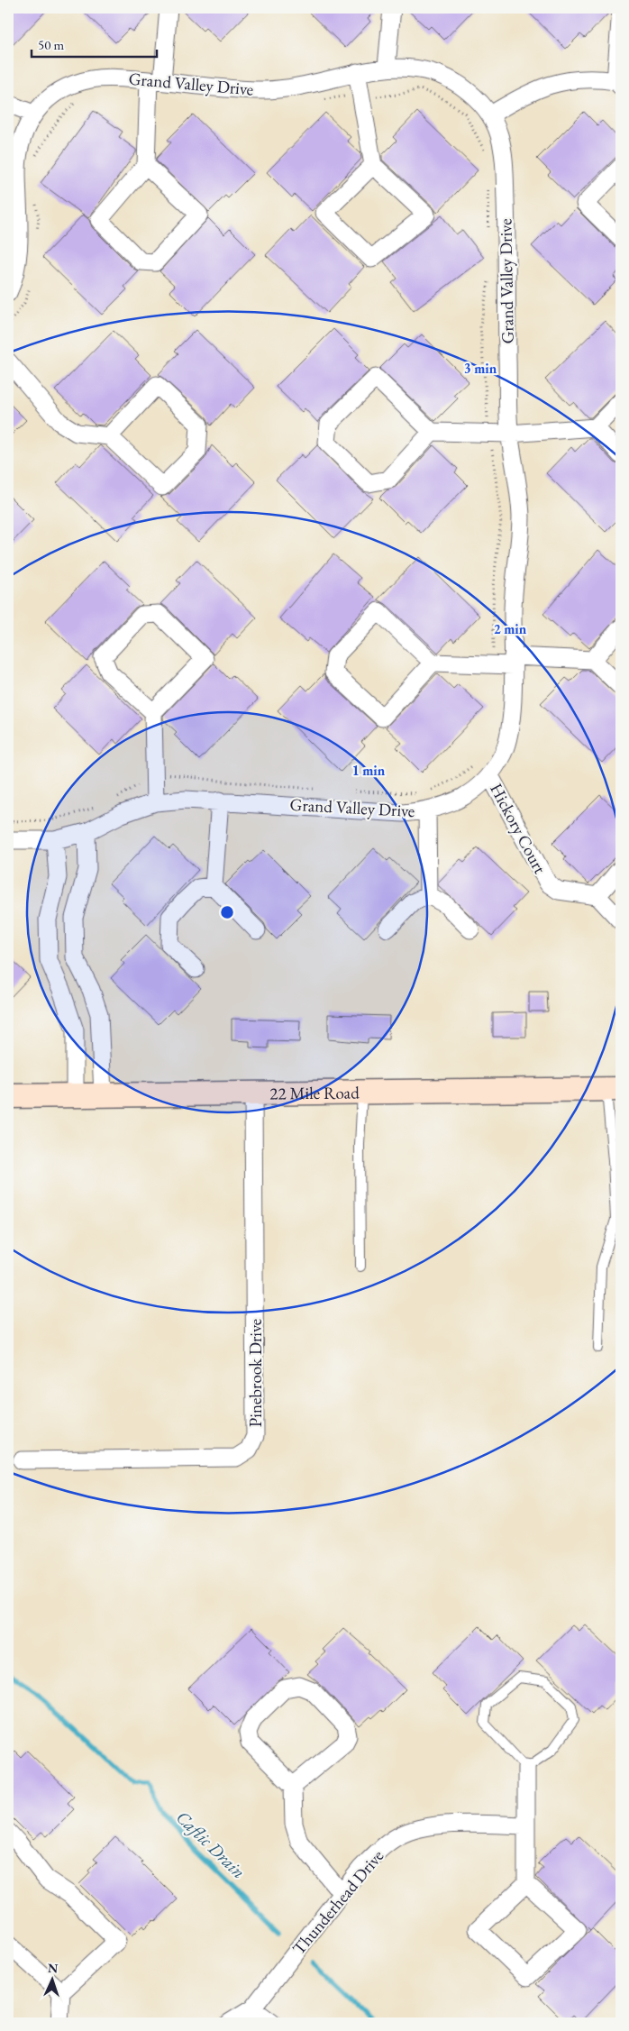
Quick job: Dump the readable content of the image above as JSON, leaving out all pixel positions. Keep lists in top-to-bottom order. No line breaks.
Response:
{"streets":{"street":["Grand Valley Drive","Hickory Court","22 Mile Road","Pinebrook Drive","Thunderhead Drive"]},"crossings":[["Grand Valley Drive","Hickory Court"],["22 Mile Road","Pinebrook Drive"]],"water":["Caflic Drain"],"scale_bar":"50 m","north":"top","rings":["3 min","2 min","1 min"]}
